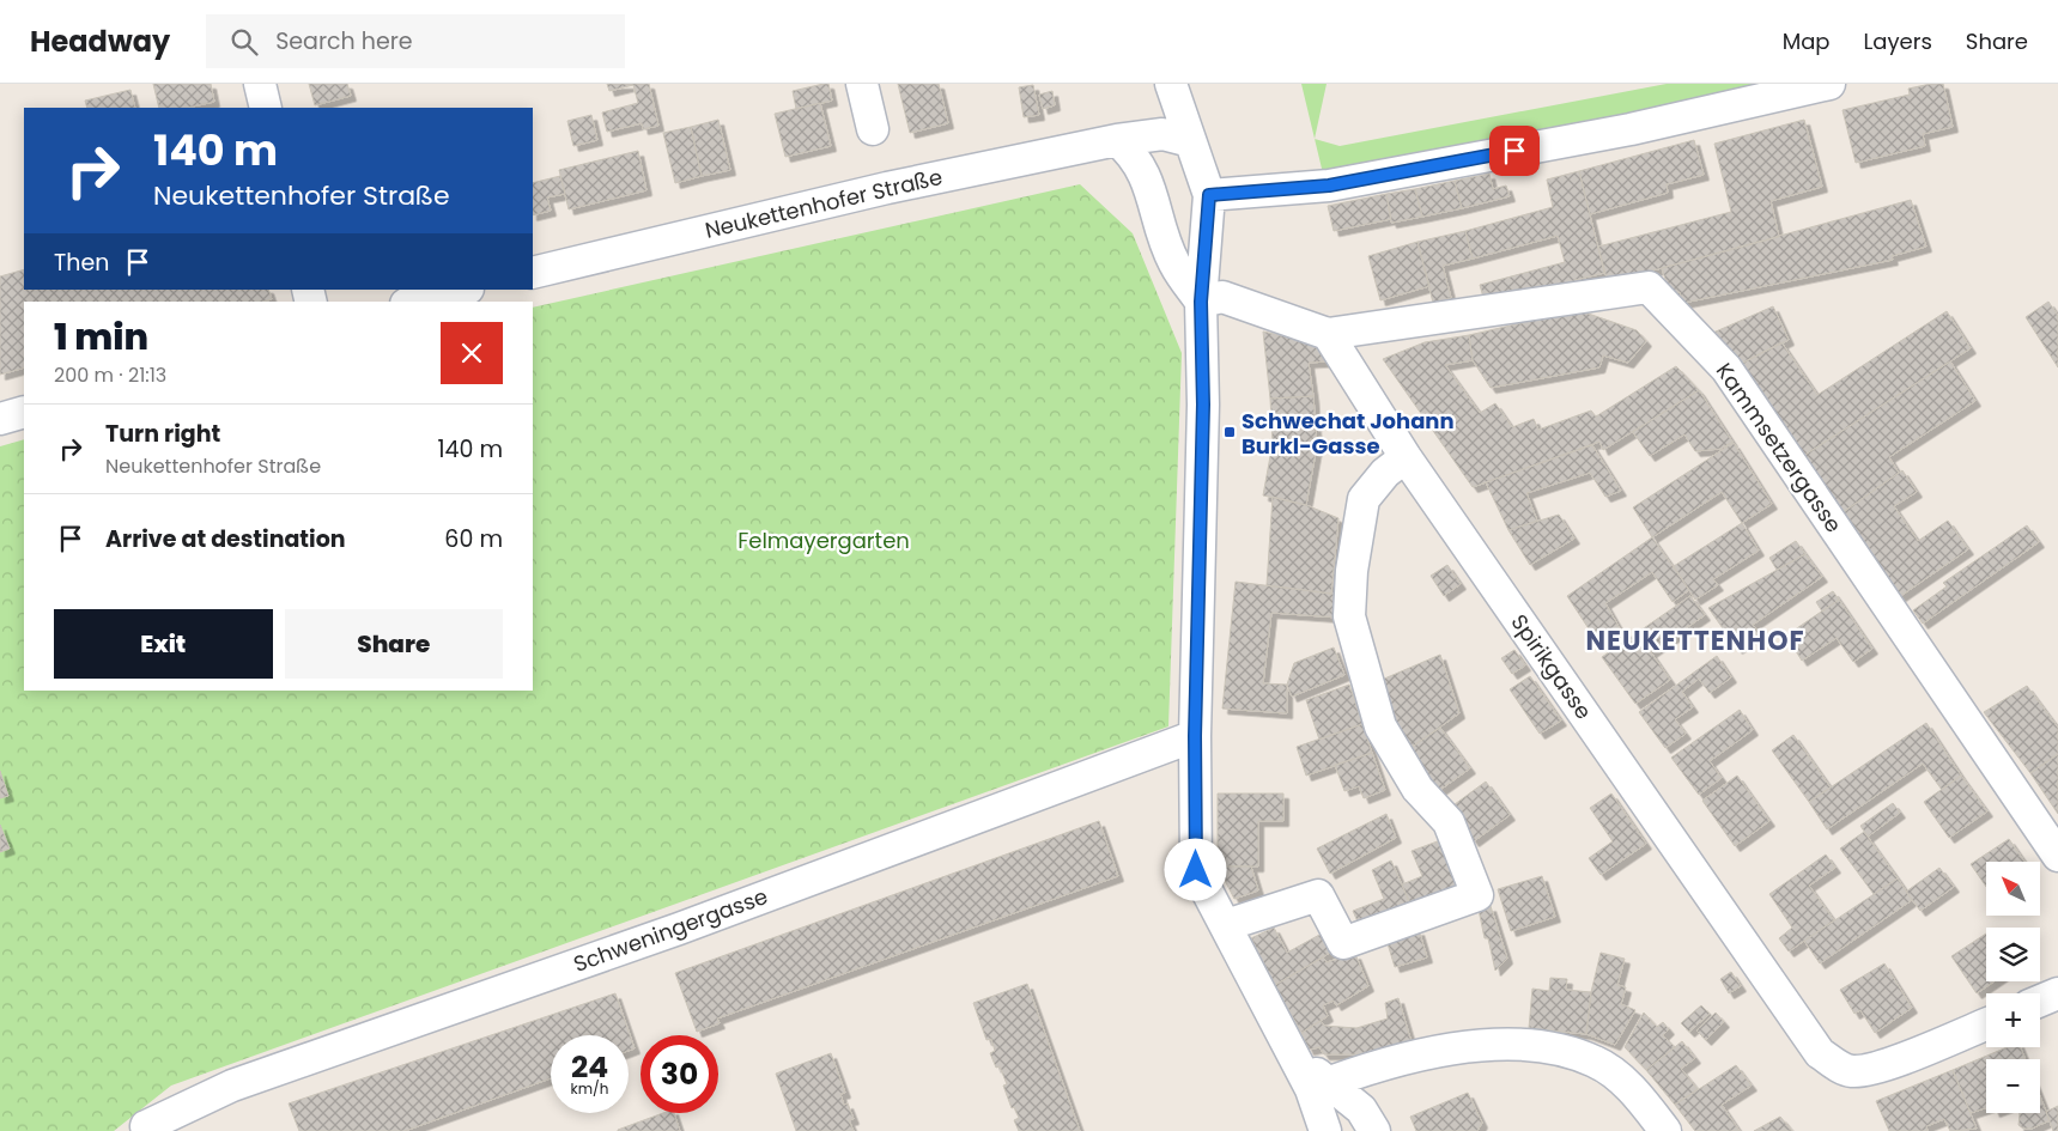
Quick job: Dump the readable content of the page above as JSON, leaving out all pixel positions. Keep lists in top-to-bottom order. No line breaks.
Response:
{"streets":{"street":["Neukettenhofer Straße","Kammsetzergasse","Spirikgasse","Schweningergasse"]},"crossings":[["Kammsetzergasse","Spirikgasse"]],"districts":["NEUKETTENHOF"],"parks":["Felmayergarten"],"places":{"transit":["Schwechat Johann Burkl-Gasse"]},"north":"top left","page":{"header":"Headway","search":"Search here","nav":["Map","Layers","Share"],"turn":["140 m","Neukettenhofer Straße"],"then":"Then","heading":["1 min","200 m · 21:13"],"list":[{"name":"Turn right","note":"Neukettenhofer Straße","value":"140 m"},{"name":"Arrive at destination","value":"60 m"}],"buttons":["Exit","Share"],"map_buttons":["+","−"],"speed":"24 km/h","limit":"30"}}
